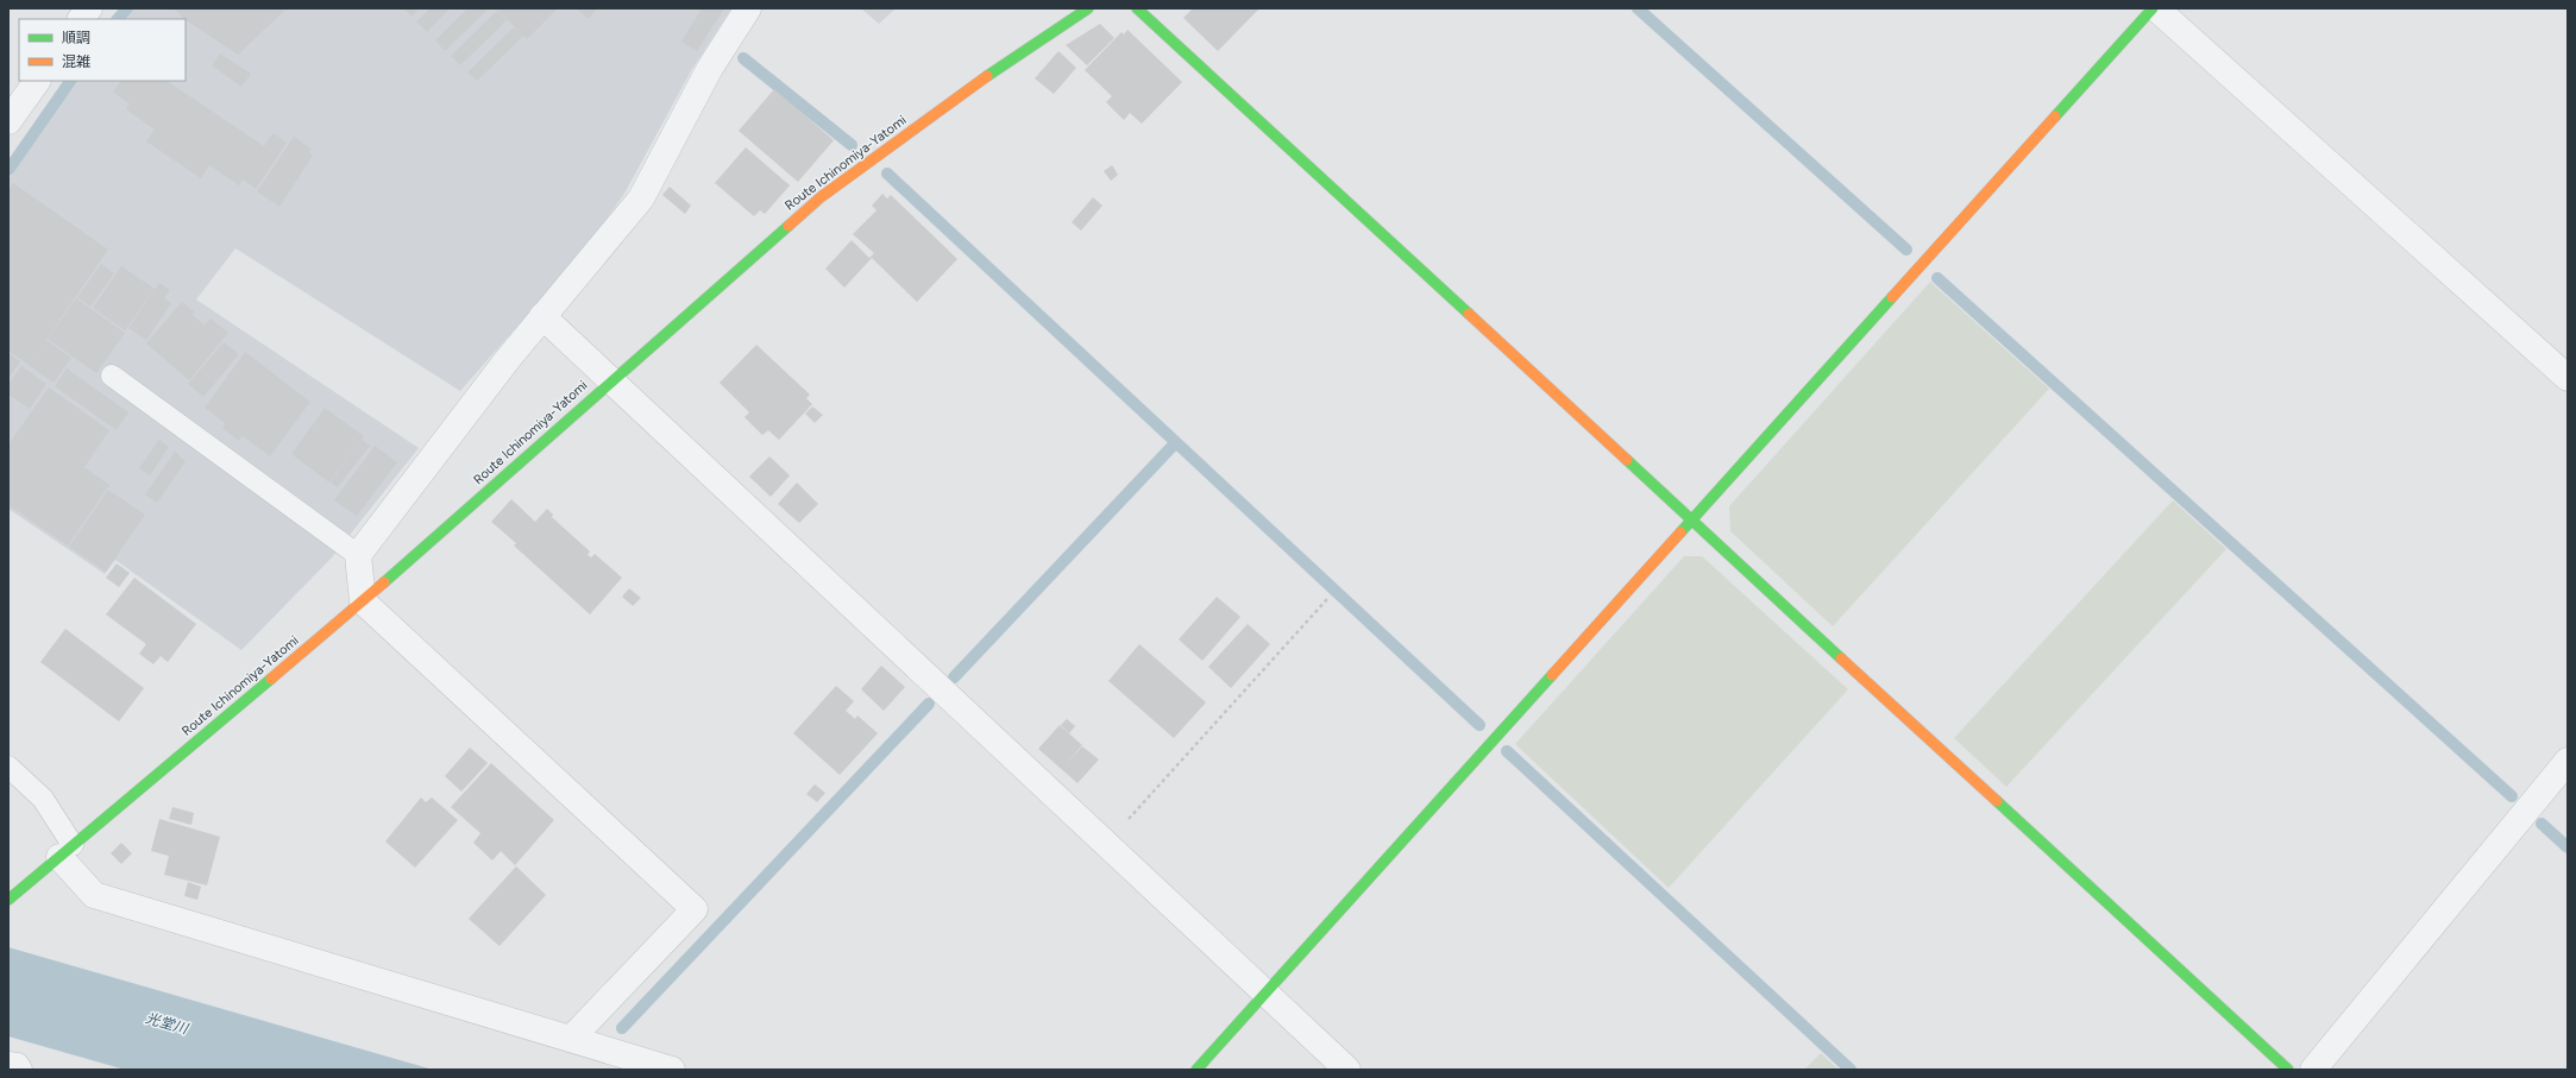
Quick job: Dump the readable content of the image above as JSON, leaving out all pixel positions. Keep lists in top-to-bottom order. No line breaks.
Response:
{"streets":{"street":["Route Ichinomiya-Yatomi"]},"water":["光堂川"],"legend":["順調","混雑"]}
